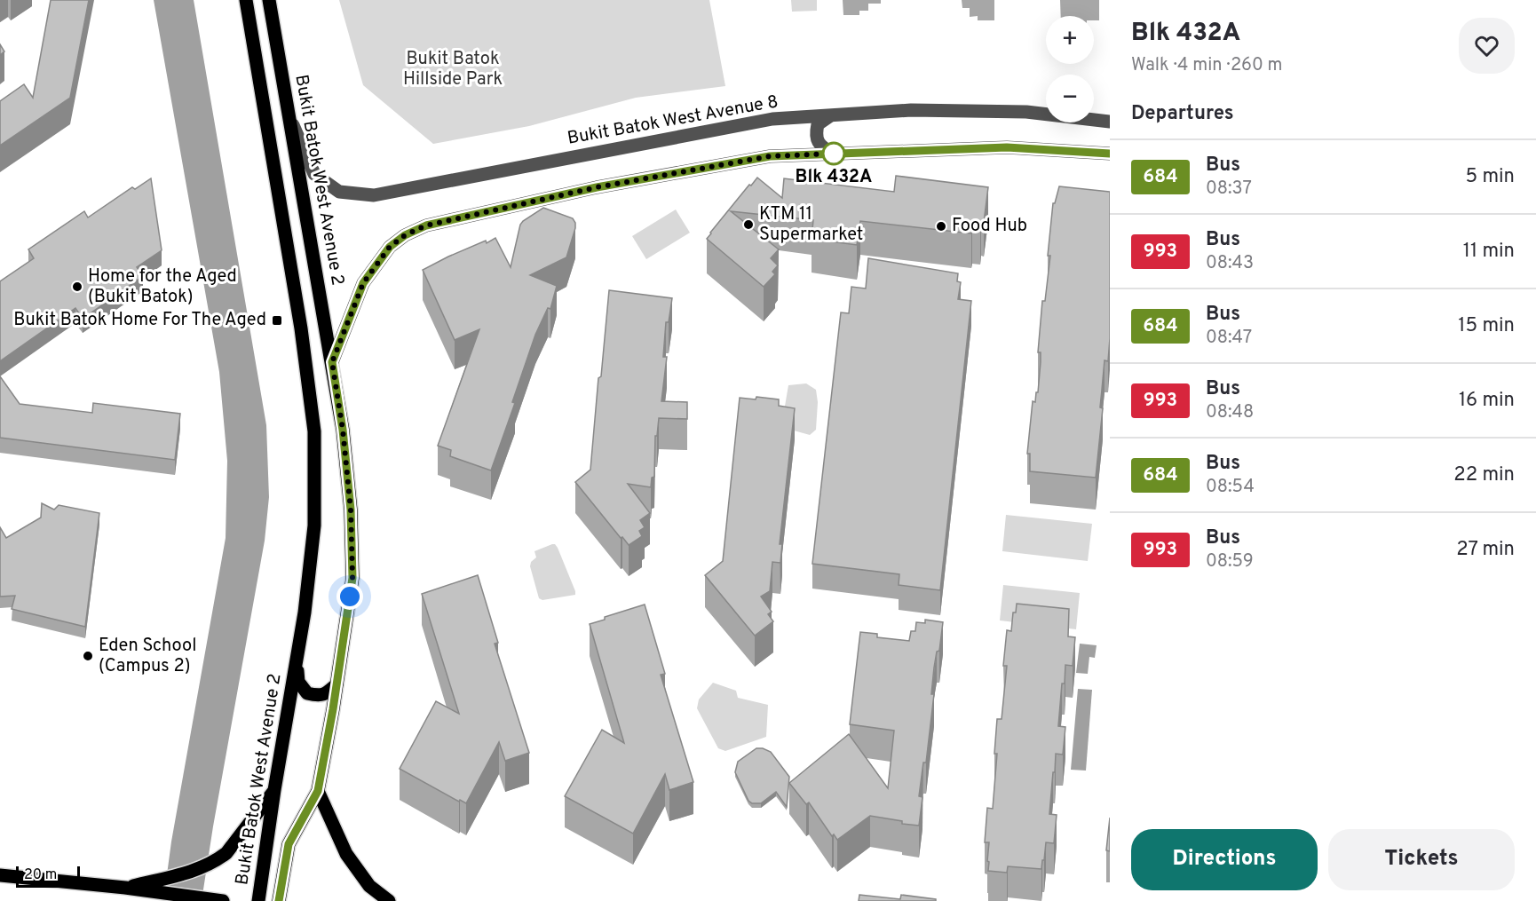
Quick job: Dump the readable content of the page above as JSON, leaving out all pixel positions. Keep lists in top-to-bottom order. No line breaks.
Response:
{"streets":{"main road":["Bukit Batok West Avenue 2"],"street":["Bukit Batok West Avenue 8"]},"crossings":[["Bukit Batok West Avenue 8","Bukit Batok West Avenue 2"]],"parks":["Bukit Batok Hillside Park"],"places":{"other":["Blk 432A","KTM 11 Supermarket","Food Hub","Home for the Aged (Bukit Batok)","Eden School (Campus 2)"],"transit":["Bukit Batok Home For The Aged"]},"lines":["bus line 684"],"scale_bar":"20 m","page":{"heading":[["Blk 432A","Walk · 4 min · 260 m"],"Departures"],"map_buttons":["+","−"],"list":[{"mark":"684","name":"Bus","note":"08:37","value":"5 min"},{"mark":"993","name":"Bus","note":"08:43","value":"11 min"},{"mark":"684","name":"Bus","note":"08:47","value":"15 min"},{"mark":"993","name":"Bus","note":"08:48","value":"16 min"},{"mark":"684","name":"Bus","note":"08:54","value":"22 min"},{"mark":"993","name":"Bus","note":"08:59","value":"27 min"}],"buttons":["Directions","Tickets"],"scale":"20 m"}}
